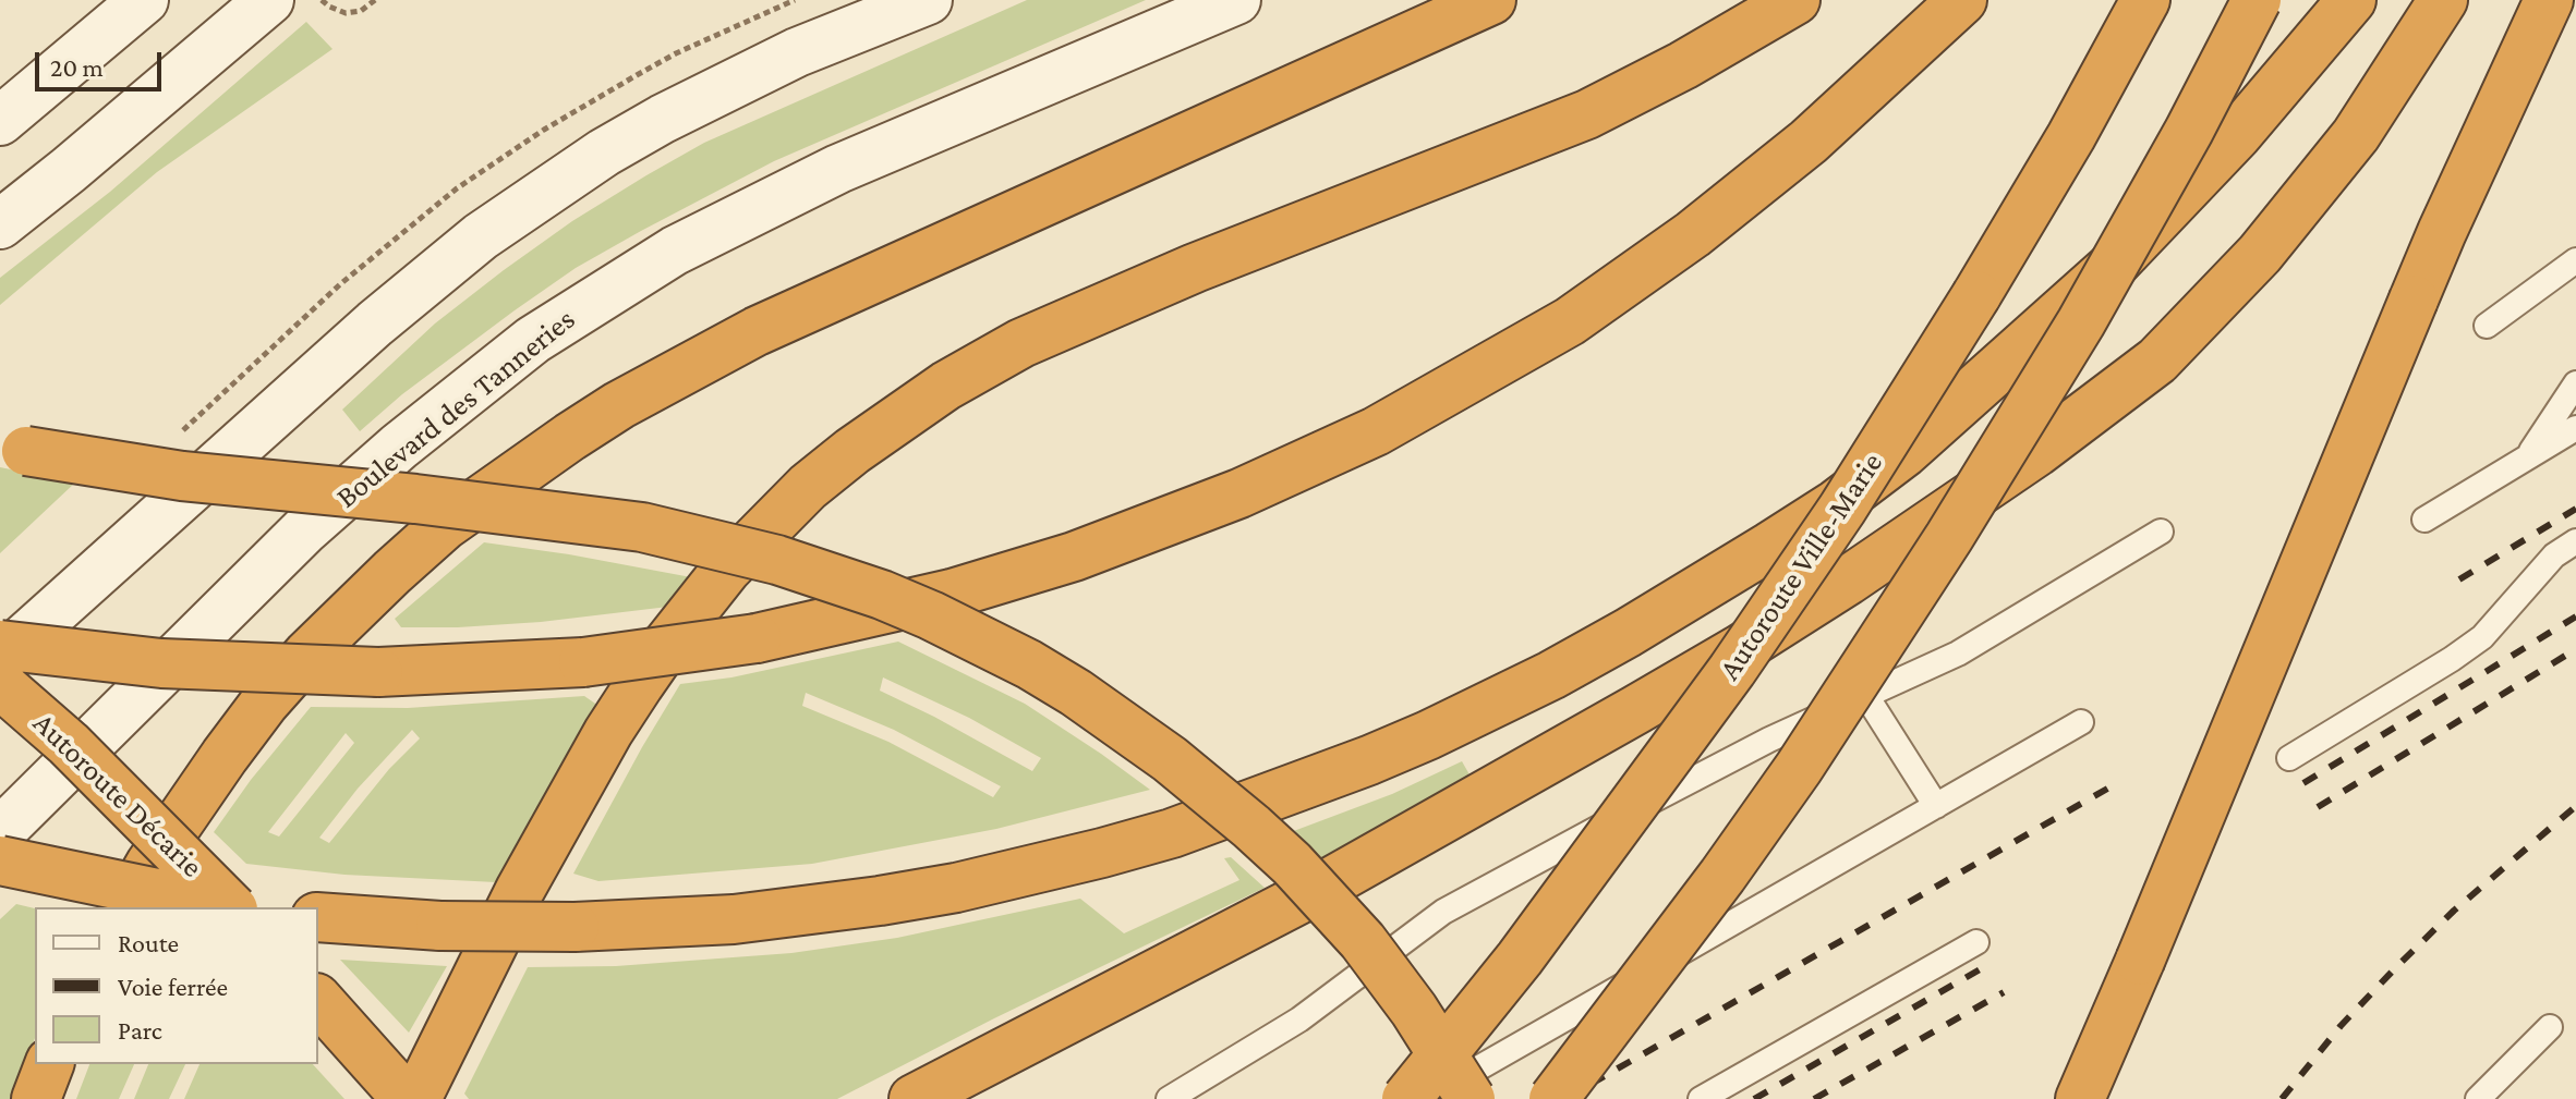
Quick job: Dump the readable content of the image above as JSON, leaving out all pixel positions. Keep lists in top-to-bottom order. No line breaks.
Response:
{"streets":{"highway":["Autoroute Ville-Marie","Autoroute Décarie"],"main road":["Boulevard des Tanneries"]},"legend":["Route","Voie ferrée","Parc"],"scale_bar":"20 m"}
